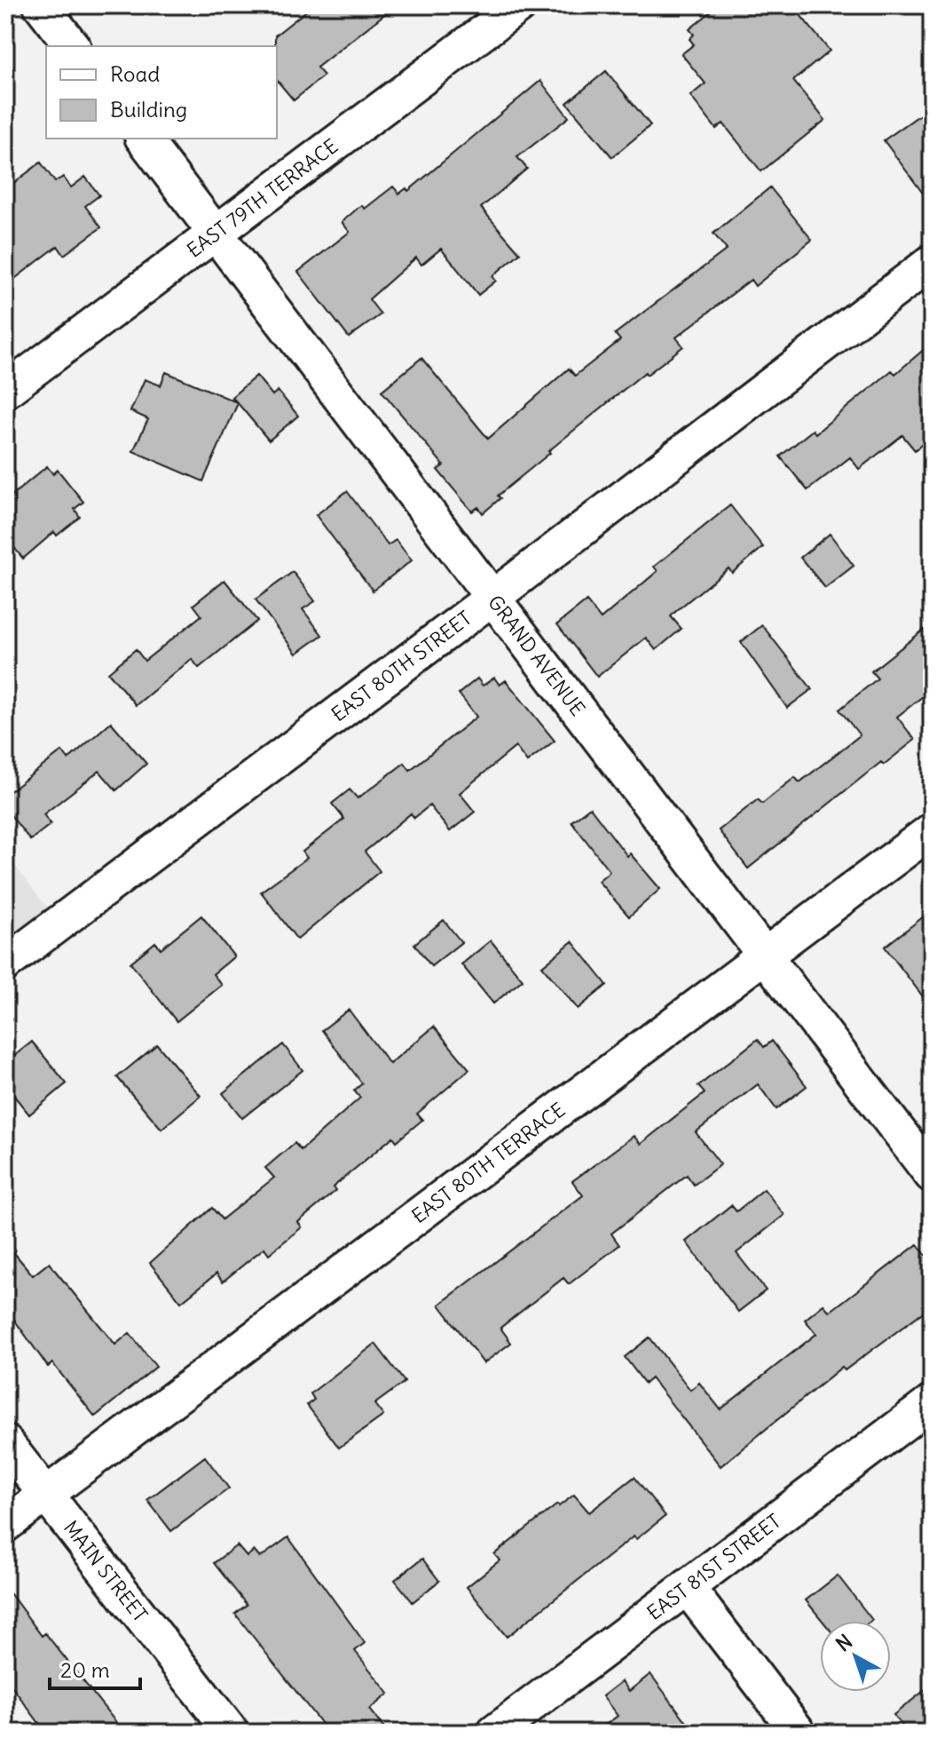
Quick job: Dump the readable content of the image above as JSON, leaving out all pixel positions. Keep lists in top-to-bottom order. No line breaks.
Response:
{"streets":{"street":["EAST 79TH TERRACE","GRAND AVENUE","EAST 80TH STREET","EAST 80TH TERRACE","EAST 81ST STREET","MAIN STREET"]},"crossings":[["EAST 79TH TERRACE","GRAND AVENUE"],["GRAND AVENUE","EAST 80TH STREET"],["GRAND AVENUE","EAST 80TH TERRACE"],["EAST 80TH TERRACE","MAIN STREET"]],"legend":["Road","Building"],"scale_bar":"20 m","north":"top left"}
